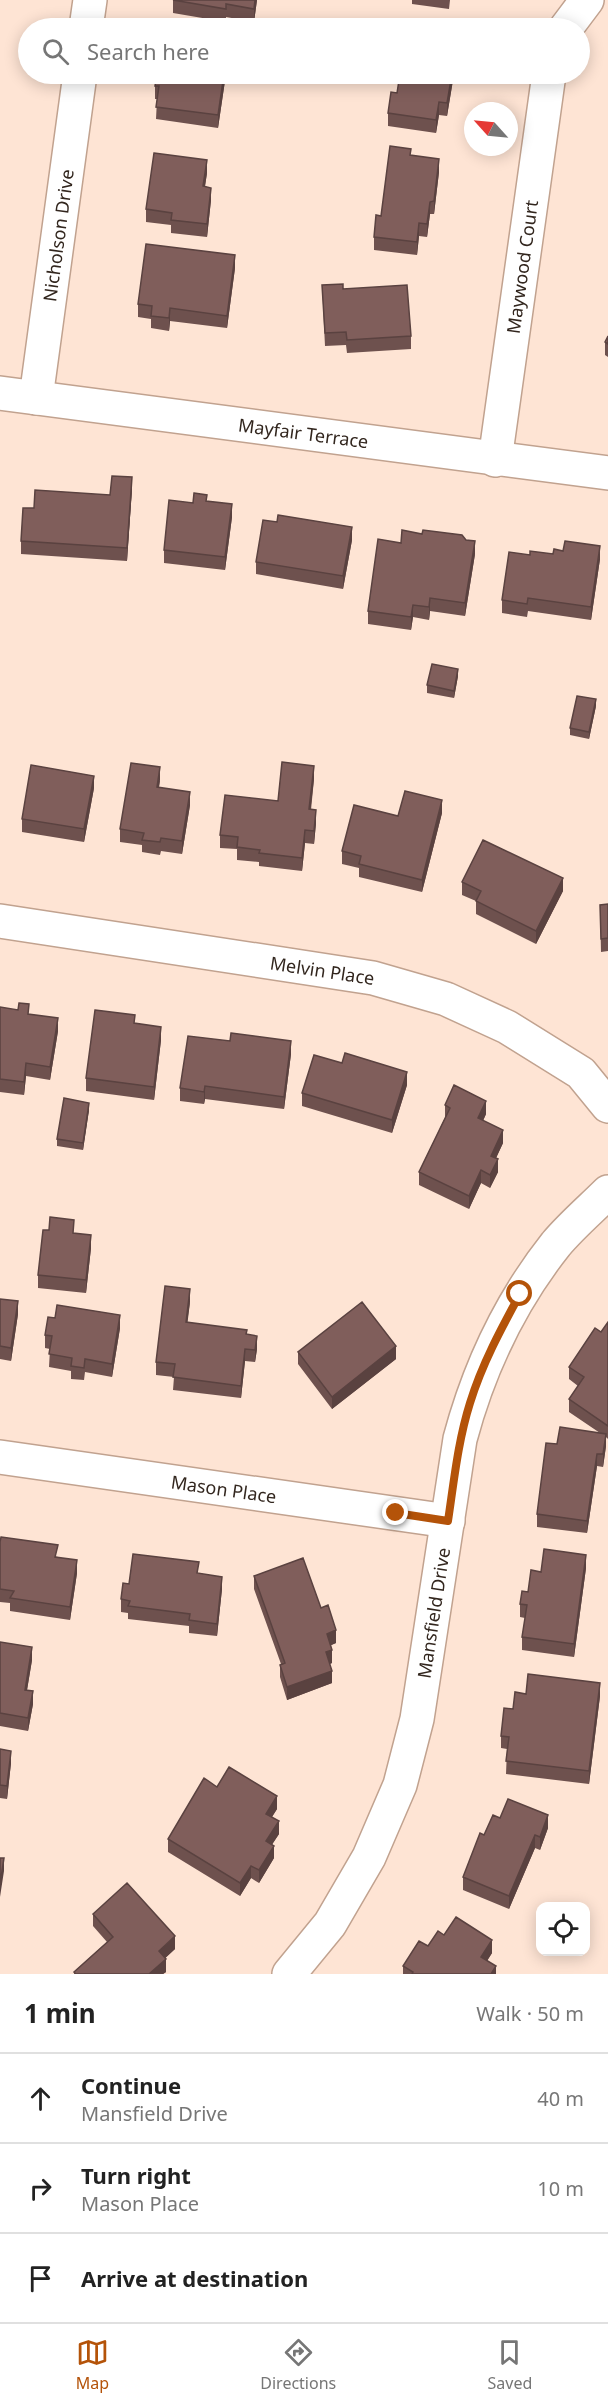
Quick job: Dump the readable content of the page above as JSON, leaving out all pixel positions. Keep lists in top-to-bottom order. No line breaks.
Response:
{"streets":{"street":["Nicholson Drive","Maywood Court","Mayfair Terrace","Melvin Place","Mason Place","Mansfield Drive"]},"crossings":[["Nicholson Drive","Mayfair Terrace"],["Maywood Court","Mayfair Terrace"],["Mason Place","Mansfield Drive"]],"north":"top left","page":{"search":"Search here","heading":["1 min","Walk · 50 m"],"list":[["Continue","Mansfield Drive","40 m"],["Turn right","Mason Place","10 m"],"Arrive at destination"],"nav":["Map","Directions","Saved"]}}
